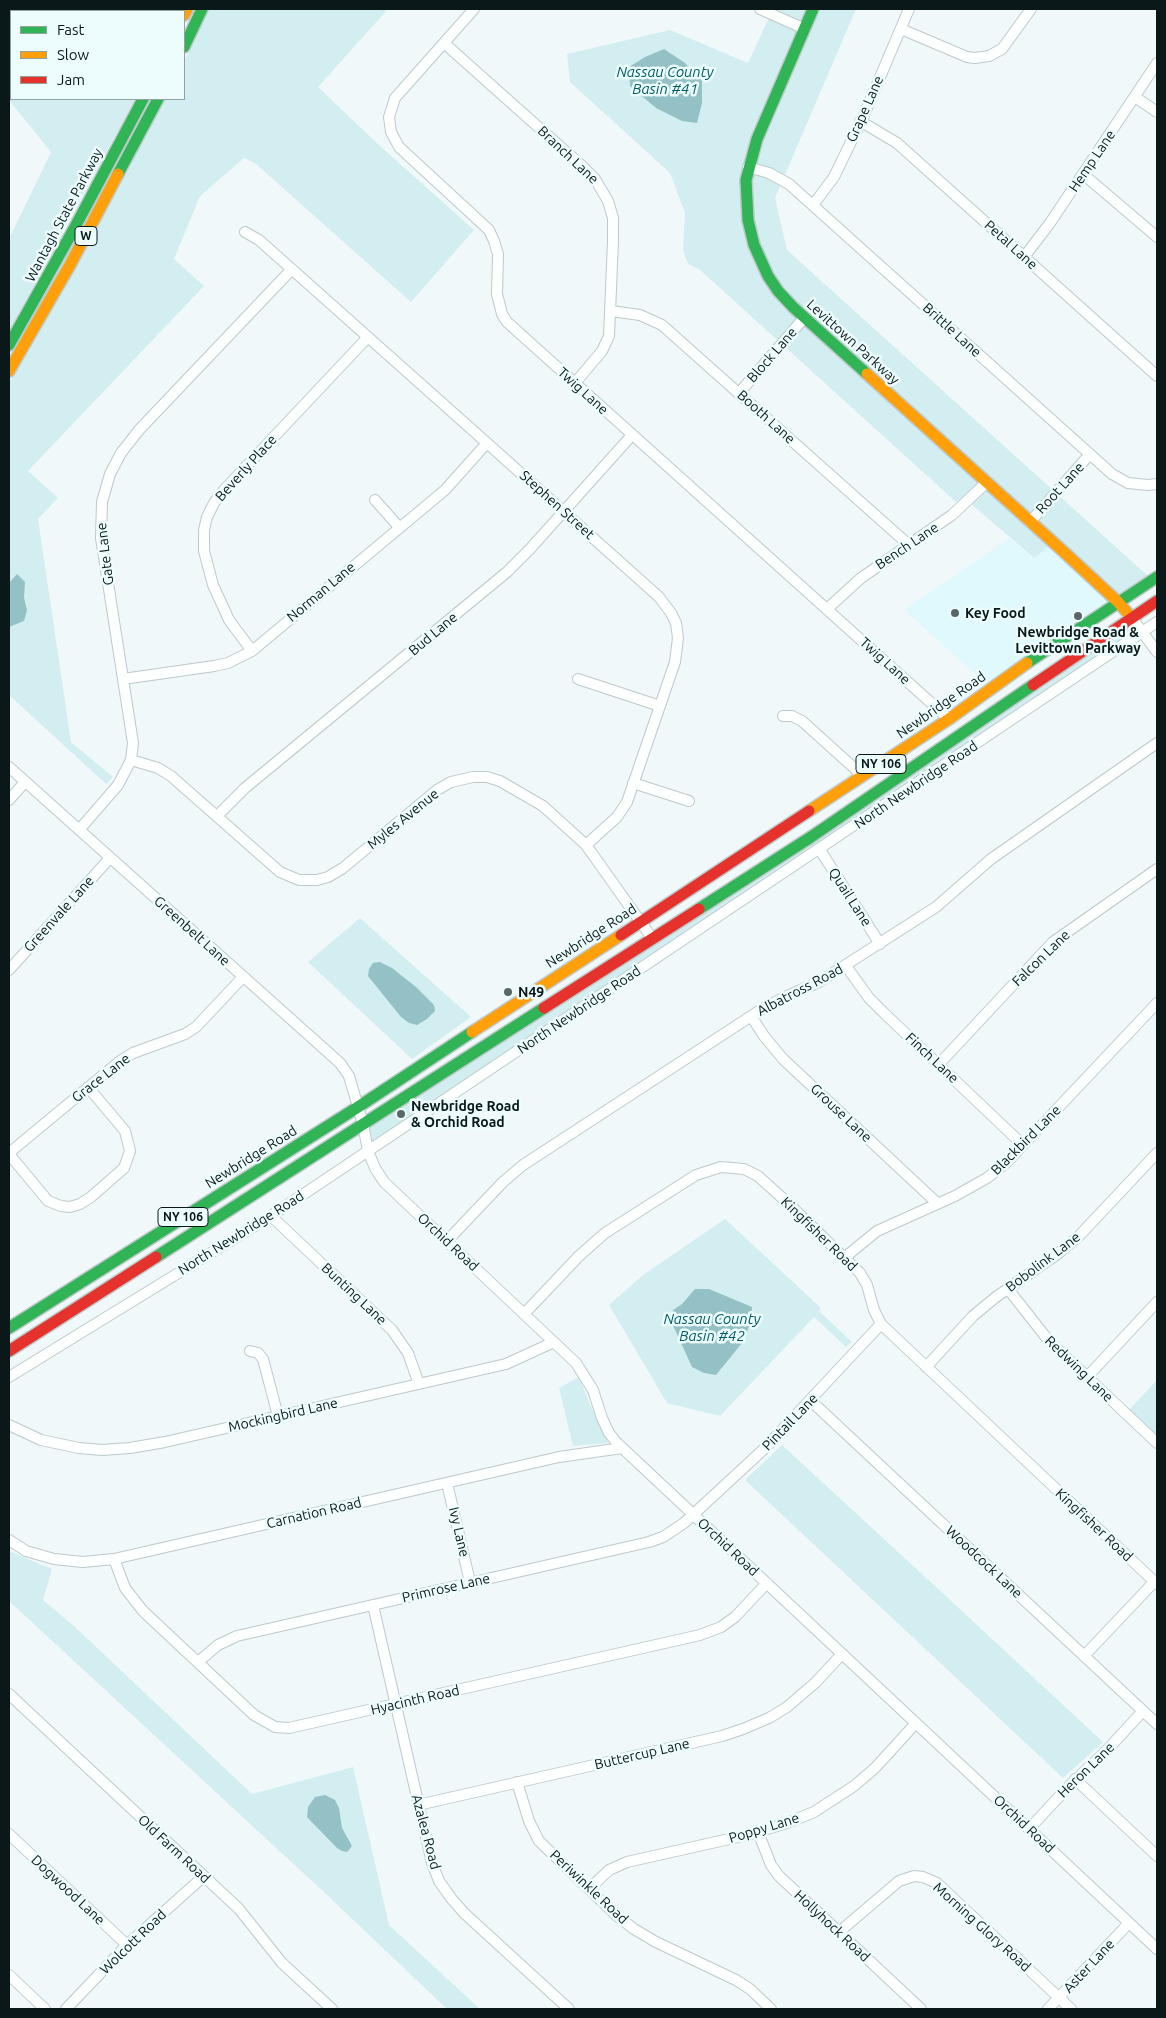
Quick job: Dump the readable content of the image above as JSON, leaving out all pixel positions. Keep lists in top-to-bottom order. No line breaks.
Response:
{"streets":{"main road":["Wantagh State Parkway","W","Levittown Parkway","Newbridge Road","NY 106"],"street":["Grape Lane","Branch Lane","Hemp Lane","Petal Lane","Brittle Lane","Block Lane","Twig Lane","Booth Lane","Beverly Place","Root Lane","Stephen Street","Bench Lane","Gate Lane","Norman Lane","Bud Lane","North Newbridge Road","Myles Avenue","Quail Lane","Greenvale Lane","Greenbelt Lane","Falcon Lane","Albatross Road","Finch Lane","Grace Lane","Grouse Lane","Blackbird Lane","Kingfisher Road","Orchid Road","Bobolink Lane","Bunting Lane","Redwing Lane","Mockingbird Lane","Pintail Lane","Carnation Road","Ivy Lane","Woodcock Lane","Primrose Lane","Hyacinth Road","Buttercup Lane","Heron Lane","Poppy Lane","Azalea Road","Old Farm Road","Periwinkle Road","Dogwood Lane","Hollyhock Road","Morning Glory Road","Wolcott Road","Aster Lane"]},"crossings":[["Grape Lane","Petal Lane"],["Grape Lane","Brittle Lane"],["Branch Lane","Twig Lane"],["Branch Lane","Booth Lane"],["Hemp Lane","Petal Lane"],["Brittle Lane","Levittown Parkway"],["Brittle Lane","Root Lane"],["Levittown Parkway","Block Lane"],["Levittown Parkway","Root Lane"],["Levittown Parkway","Bench Lane"],["Levittown Parkway","Newbridge Road"],["Levittown Parkway","NY 106"],["Block Lane","Booth Lane"],["Twig Lane","Bench Lane"],["Twig Lane","Bud Lane"],["Twig Lane","Newbridge Road"],["Booth Lane","Bench Lane"],["Beverly Place","Stephen Street"],["Beverly Place","Norman Lane"],["Stephen Street","Gate Lane"],["Stephen Street","Norman Lane"],["Stephen Street","Bud Lane"],["Stephen Street","Myles Avenue"],["Gate Lane","Norman Lane"],["Gate Lane","Myles Avenue"],["Gate Lane","Greenbelt Lane"],["Bud Lane","Myles Avenue"],["Newbridge Road","Myles Avenue"],["Newbridge Road","Greenbelt Lane"],["Newbridge Road","Orchid Road"],["NY 106","Myles Avenue"],["NY 106","Orchid Road"],["North Newbridge Road","Quail Lane"],["North Newbridge Road","Orchid Road"],["North Newbridge Road","Bunting Lane"],["Quail Lane","Albatross Road"],["Greenvale Lane","Greenbelt Lane"],["Greenbelt Lane","Grace Lane"],["Greenbelt Lane","Orchid Road"],["Falcon Lane","Finch Lane"],["Albatross Road","Finch Lane"],["Albatross Road","Grouse Lane"],["Albatross Road","Orchid Road"],["Finch Lane","Blackbird Lane"],["Grouse Lane","Blackbird Lane"],["Blackbird Lane","Kingfisher Road"],["Kingfisher Road","Orchid Road"],["Kingfisher Road","Bobolink Lane"],["Kingfisher Road","Pintail Lane"],["Orchid Road","Mockingbird Lane"],["Orchid Road","Pintail Lane"],["Orchid Road","Carnation Road"],["Orchid Road","Primrose Lane"],["Orchid Road","Hyacinth Road"],["Orchid Road","Buttercup Lane"],["Orchid Road","Heron Lane"],["Orchid Road","Poppy Lane"],["Orchid Road","Aster Lane"],["Bobolink Lane","Redwing Lane"],["Bunting Lane","Mockingbird Lane"],["Pintail Lane","Woodcock Lane"],["Pintail Lane","Primrose Lane"],["Carnation Road","Ivy Lane"],["Carnation Road","Hyacinth Road"],["Ivy Lane","Primrose Lane"],["Woodcock Lane","Heron Lane"],["Primrose Lane","Hyacinth Road"],["Primrose Lane","Azalea Road"],["Hyacinth Road","Azalea Road"],["Buttercup Lane","Azalea Road"],["Buttercup Lane","Periwinkle Road"],["Poppy Lane","Periwinkle Road"],["Poppy Lane","Hollyhock Road"],["Old Farm Road","Wolcott Road"],["Dogwood Lane","Wolcott Road"],["Hollyhock Road","Morning Glory Road"],["Morning Glory Road","Aster Lane"]],"water":["Nassau County Basin #41","Nassau County Basin #42"],"places":["Key Food","Newbridge Road & Levittown Parkway","N49","Newbridge Road & Orchid Road"],"legend":["Fast","Slow","Jam"]}
